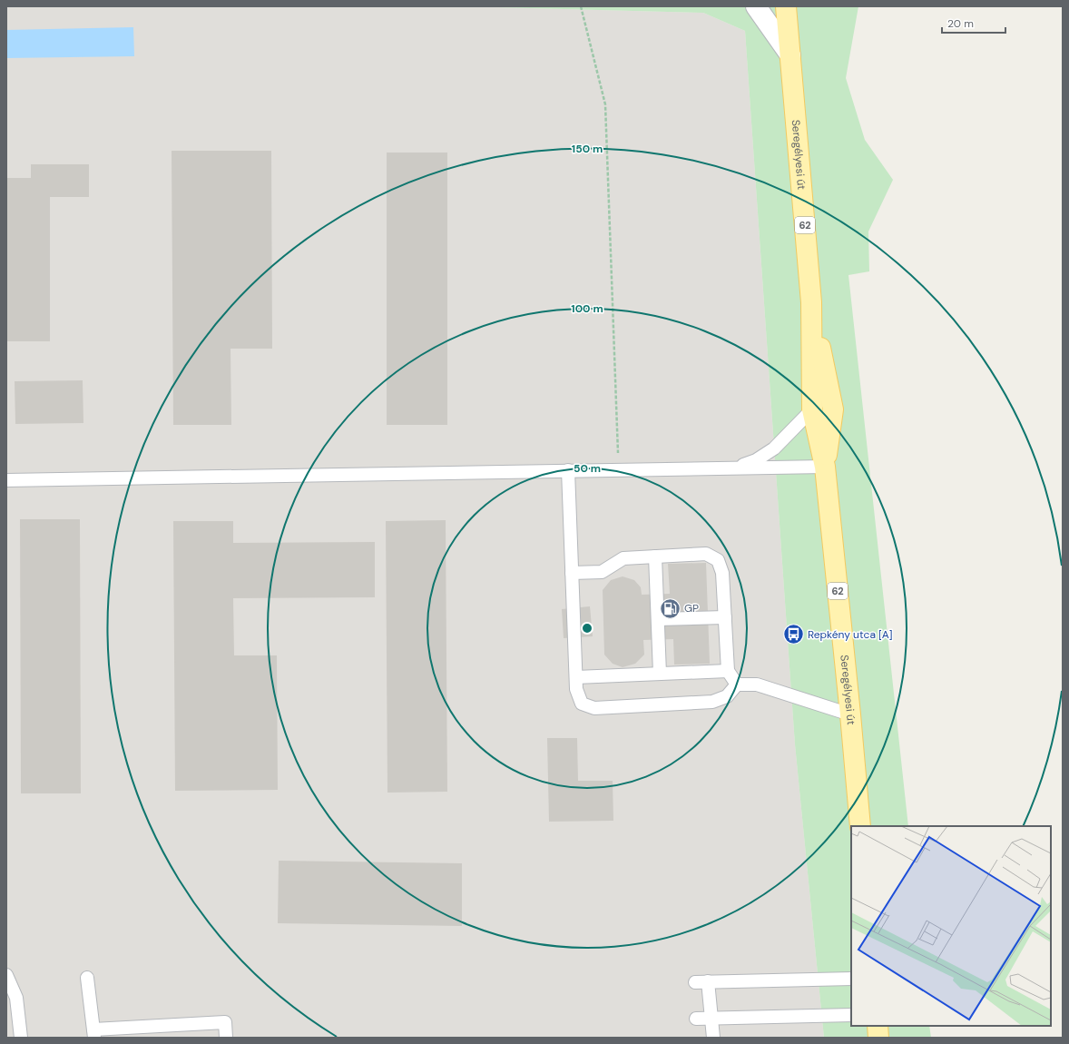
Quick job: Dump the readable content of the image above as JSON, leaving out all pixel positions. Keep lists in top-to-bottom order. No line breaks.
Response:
{"streets":{"main road":["Seregélyesi út","62"]},"places":{"fuel station":["GP"],"bus stop":["Repkény utca [A]"]},"scale_bar":"20 m","rings":["150 m","100 m","50 m"]}
